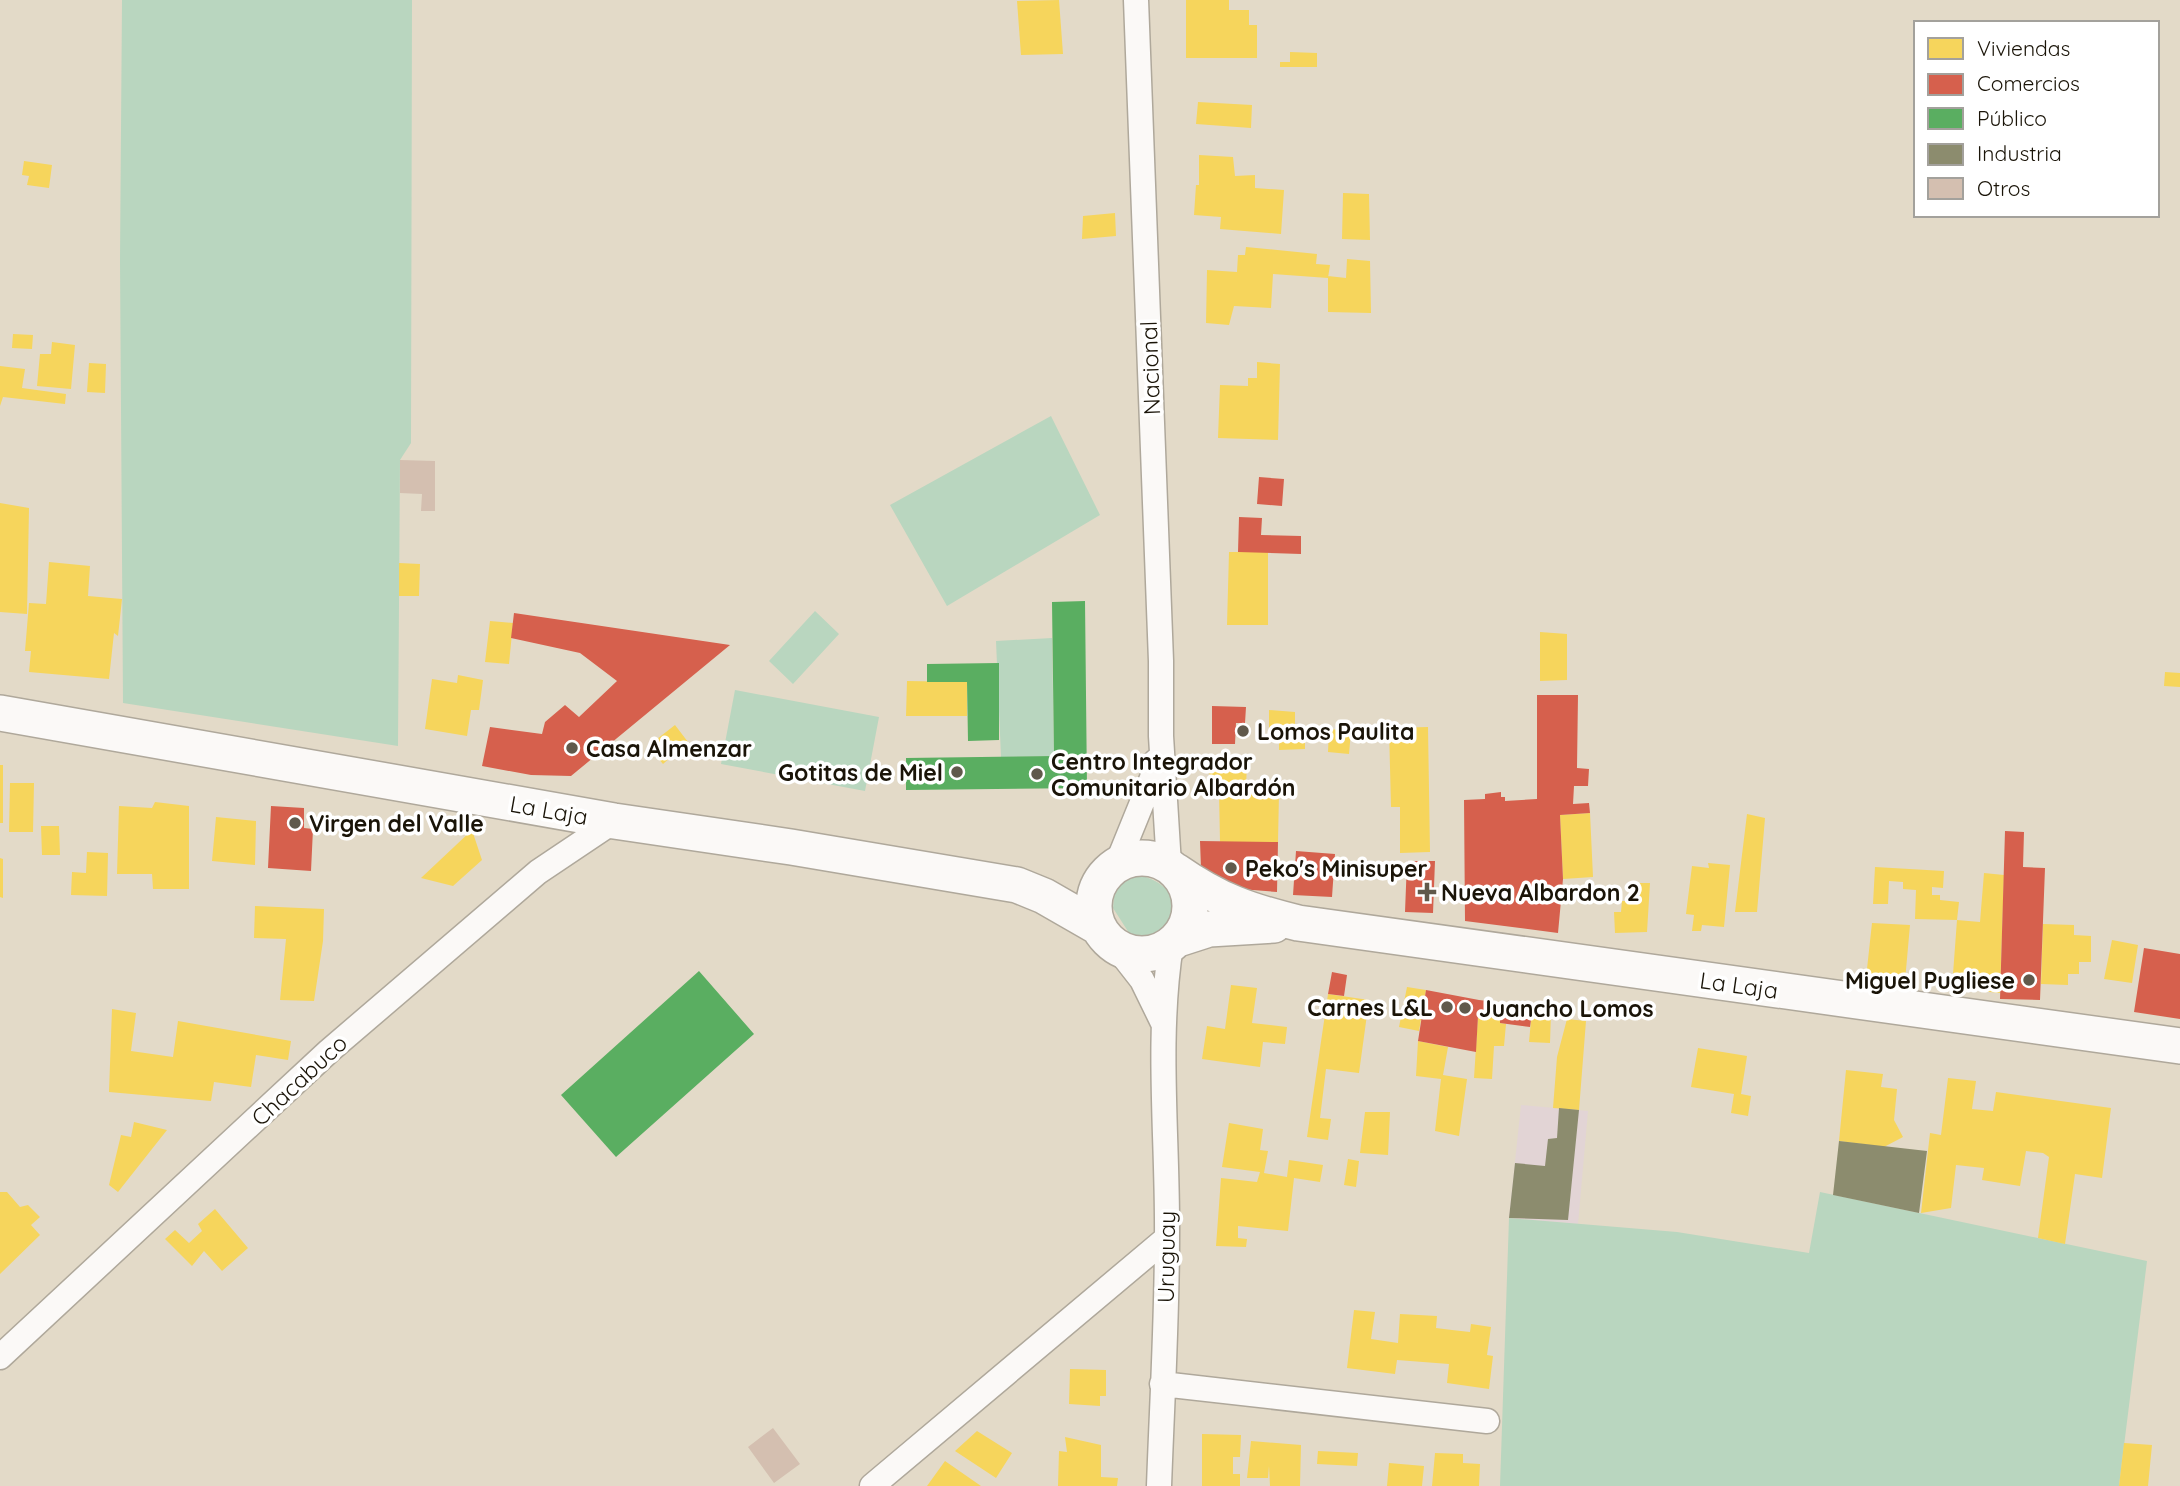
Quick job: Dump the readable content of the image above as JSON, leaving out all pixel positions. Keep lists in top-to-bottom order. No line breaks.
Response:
{"streets":{"main road":["La Laja"],"street":["Nacional","Chacabuco","Uruguay"]},"crossings":[["Nacional","La Laja"],["Nacional","Uruguay"],["La Laja","Chacabuco"],["La Laja","Uruguay"]],"places":{"other":["Lomos Paulita","Casa Almenzar","Gotitas de Miel","Centro Integrador Comunitario Albardón","Virgen del Valle","Peko's Minisuper","Miguel Pugliese","Carnes L&L","Juancho Lomos"],"health":["Nueva Albardon 2"]},"legend":["Viviendas","Comercios","Público","Industria","Otros"]}
